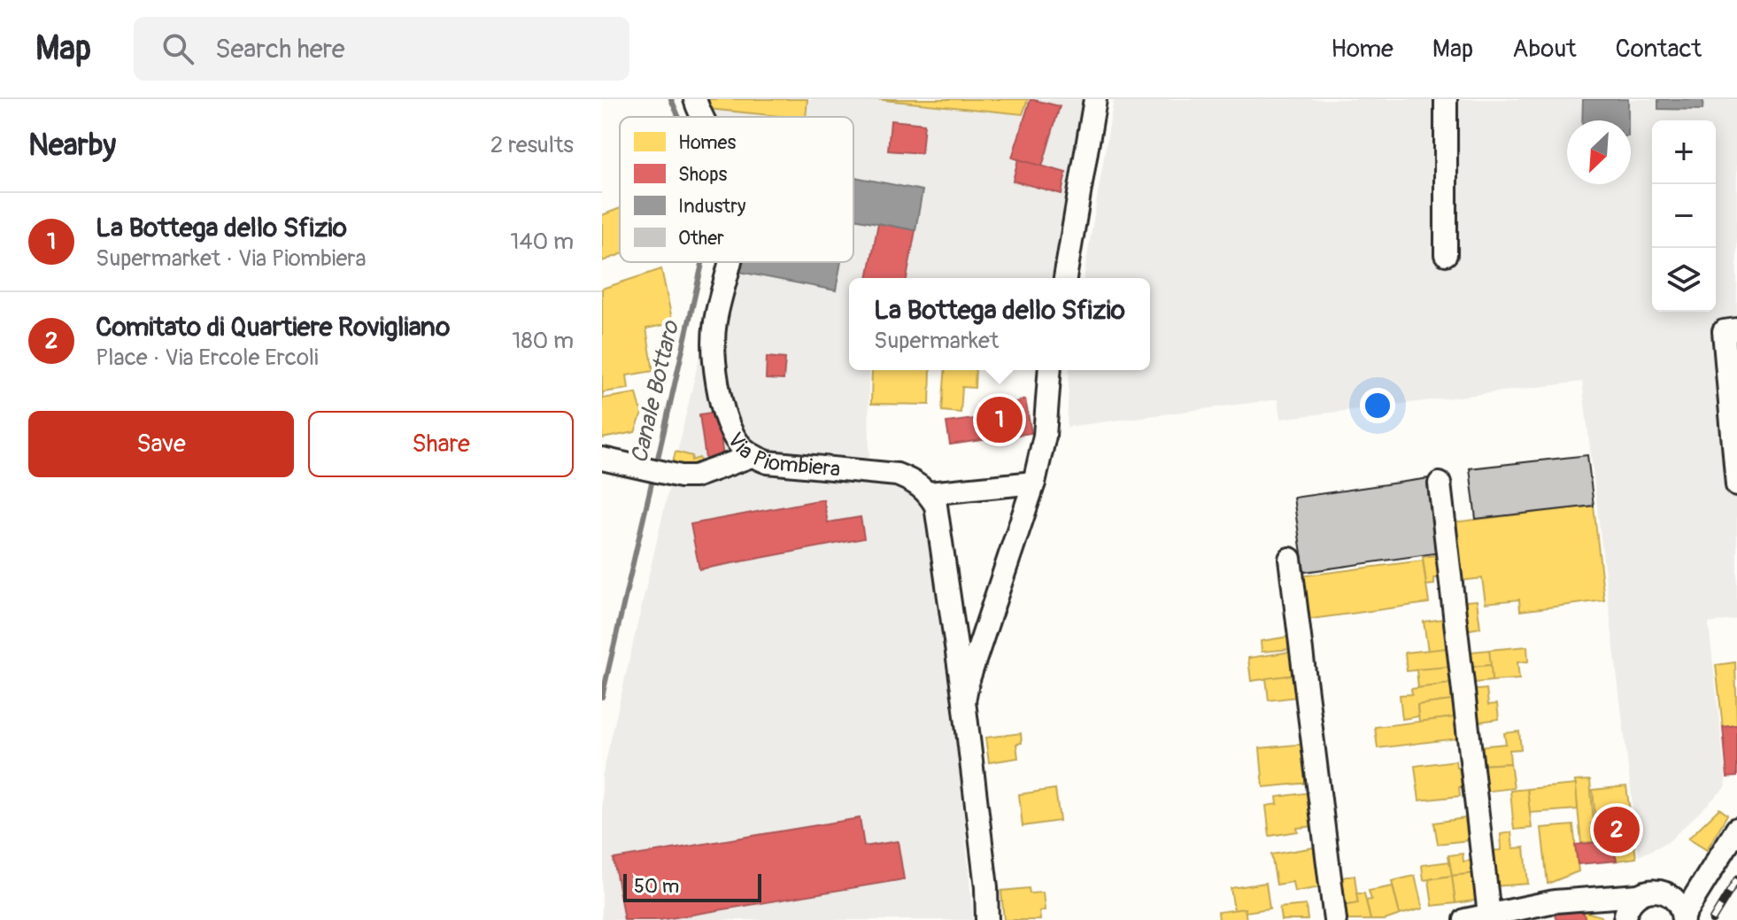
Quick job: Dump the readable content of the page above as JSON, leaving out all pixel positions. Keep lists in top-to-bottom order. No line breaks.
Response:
{"streets":{"street":["Via Piombiera"]},"water":["Canale Bottaro"],"legend":["Homes","Shops","Industry","Other"],"scale_bar":"50 m","north":"bottom left","page":{"header":"Map","search":"Search here","nav":["Home","Map","About","Contact"],"heading":["Nearby","2 results"],"map_buttons":["+","−"],"list":[{"mark":"1","name":"La Bottega dello Sfizio","note":"Supermarket · Via Piombiera","value":"140 m"},{"mark":"2","name":"Comitato di Quartiere Rovigliano","note":"Place · Via Ercole Ercoli","value":"180 m"}],"popup":["La Bottega dello Sfizio","Supermarket"],"buttons":["Save","Share"],"pins":["1","2"],"scale":"50 m"}}
